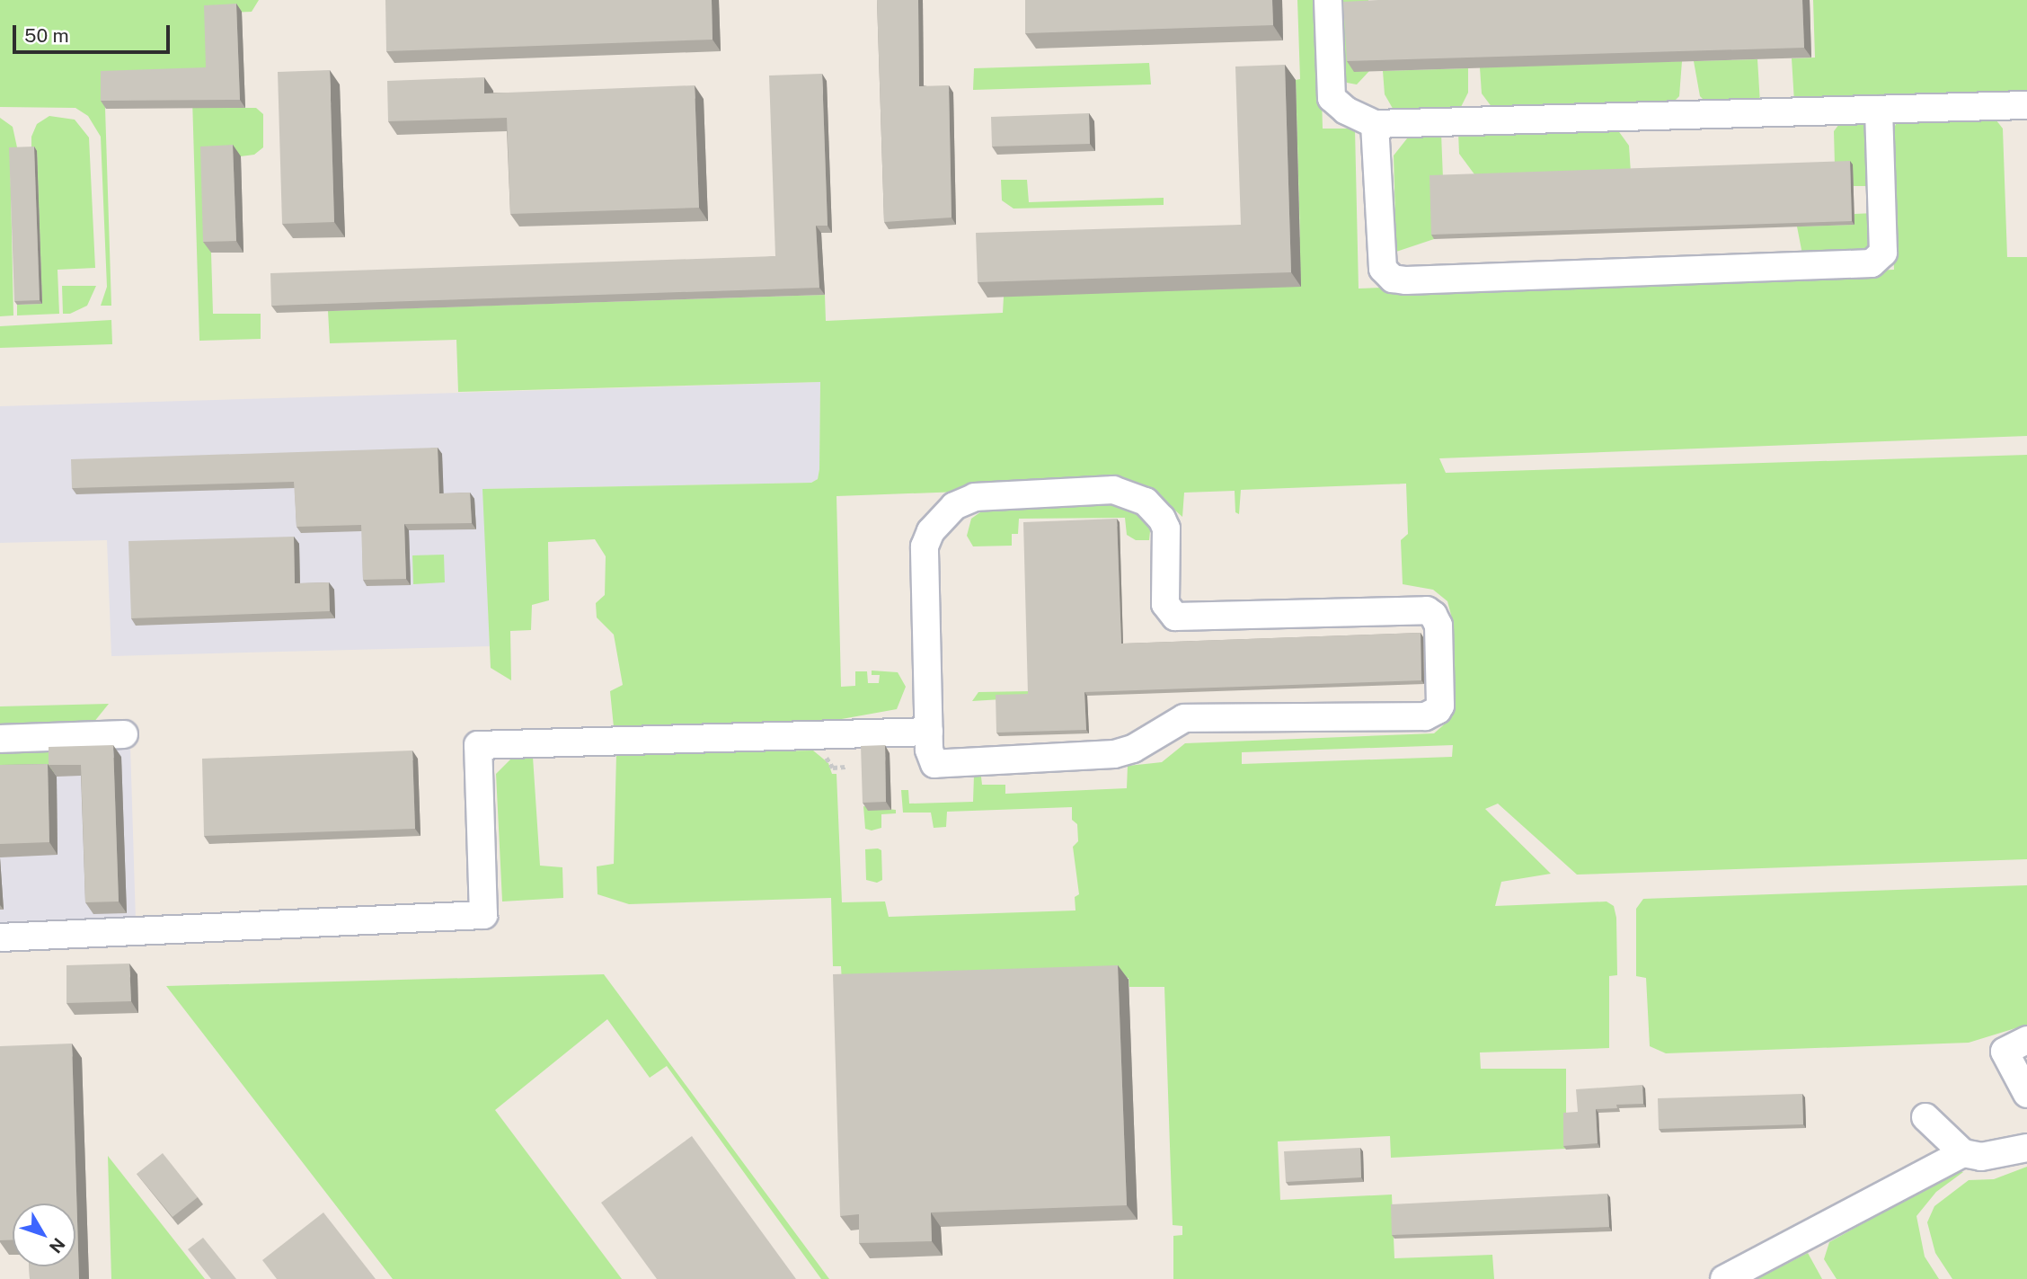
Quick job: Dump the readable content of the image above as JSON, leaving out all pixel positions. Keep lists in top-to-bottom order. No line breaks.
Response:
{"scale_bar":"50 m","north":"bottom right"}
